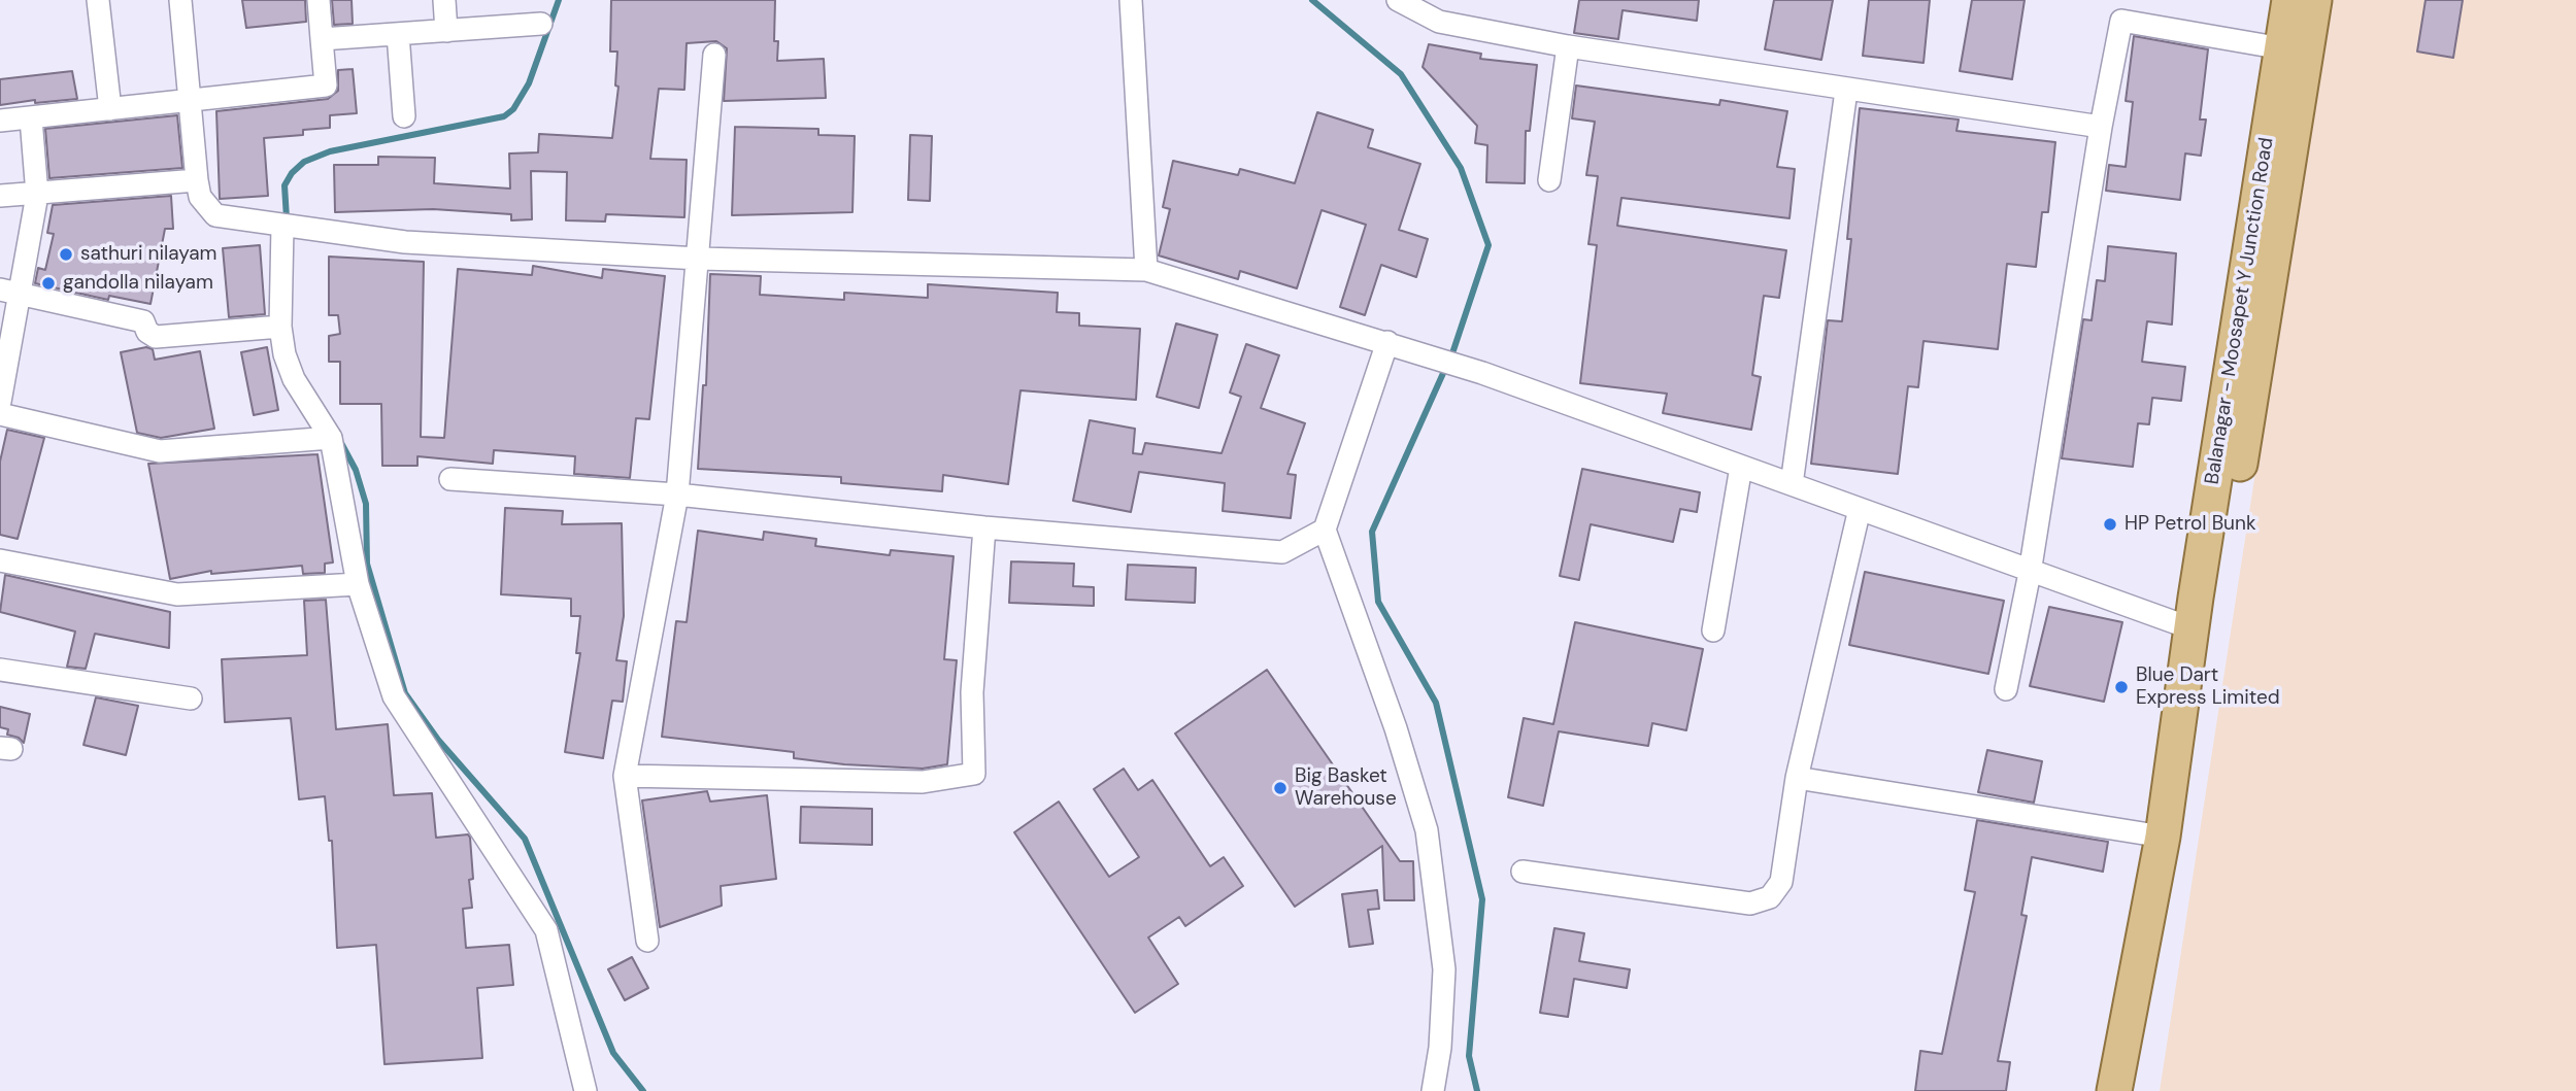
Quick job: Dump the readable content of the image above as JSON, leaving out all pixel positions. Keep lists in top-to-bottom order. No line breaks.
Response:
{"streets":{"main road":["Balanagar - Moosapet Y Junction Road"]},"places":["sathuri nilayam","gandolla nilayam","HP Petrol Bunk","Blue Dart Express Limited","Big Basket Warehouse"]}
